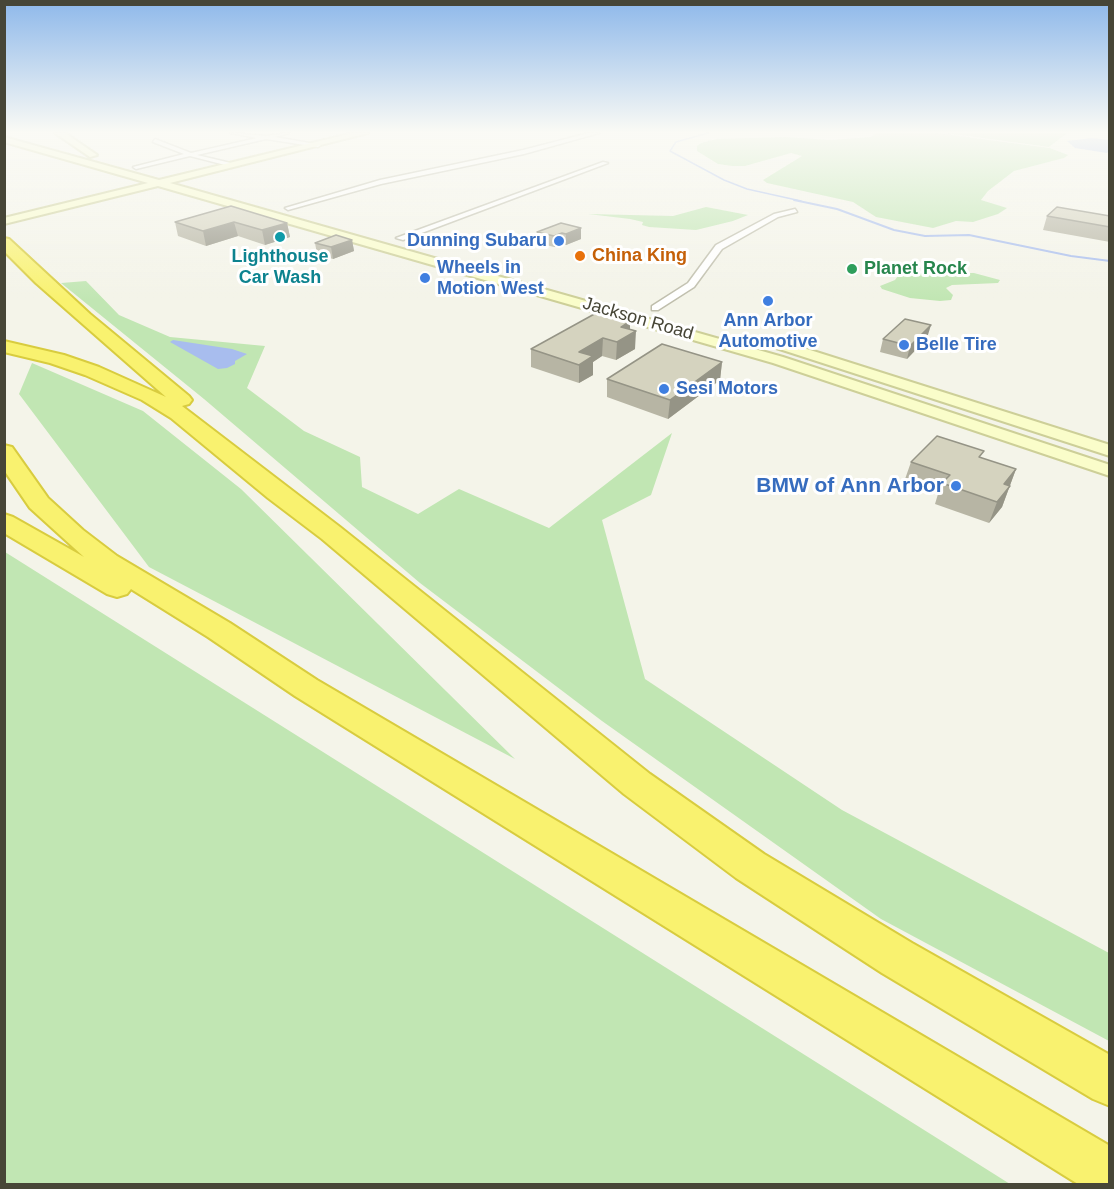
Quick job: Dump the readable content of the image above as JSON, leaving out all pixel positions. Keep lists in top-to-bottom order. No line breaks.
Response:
{"streets":{"main road":["Jackson Road"]},"places":["Lighthouse Car Wash","Dunning Subaru","China King","Planet Rock","Wheels in Motion West","Ann Arbor Automotive","Belle Tire","Sesi Motors","BMW of Ann Arbor"]}
